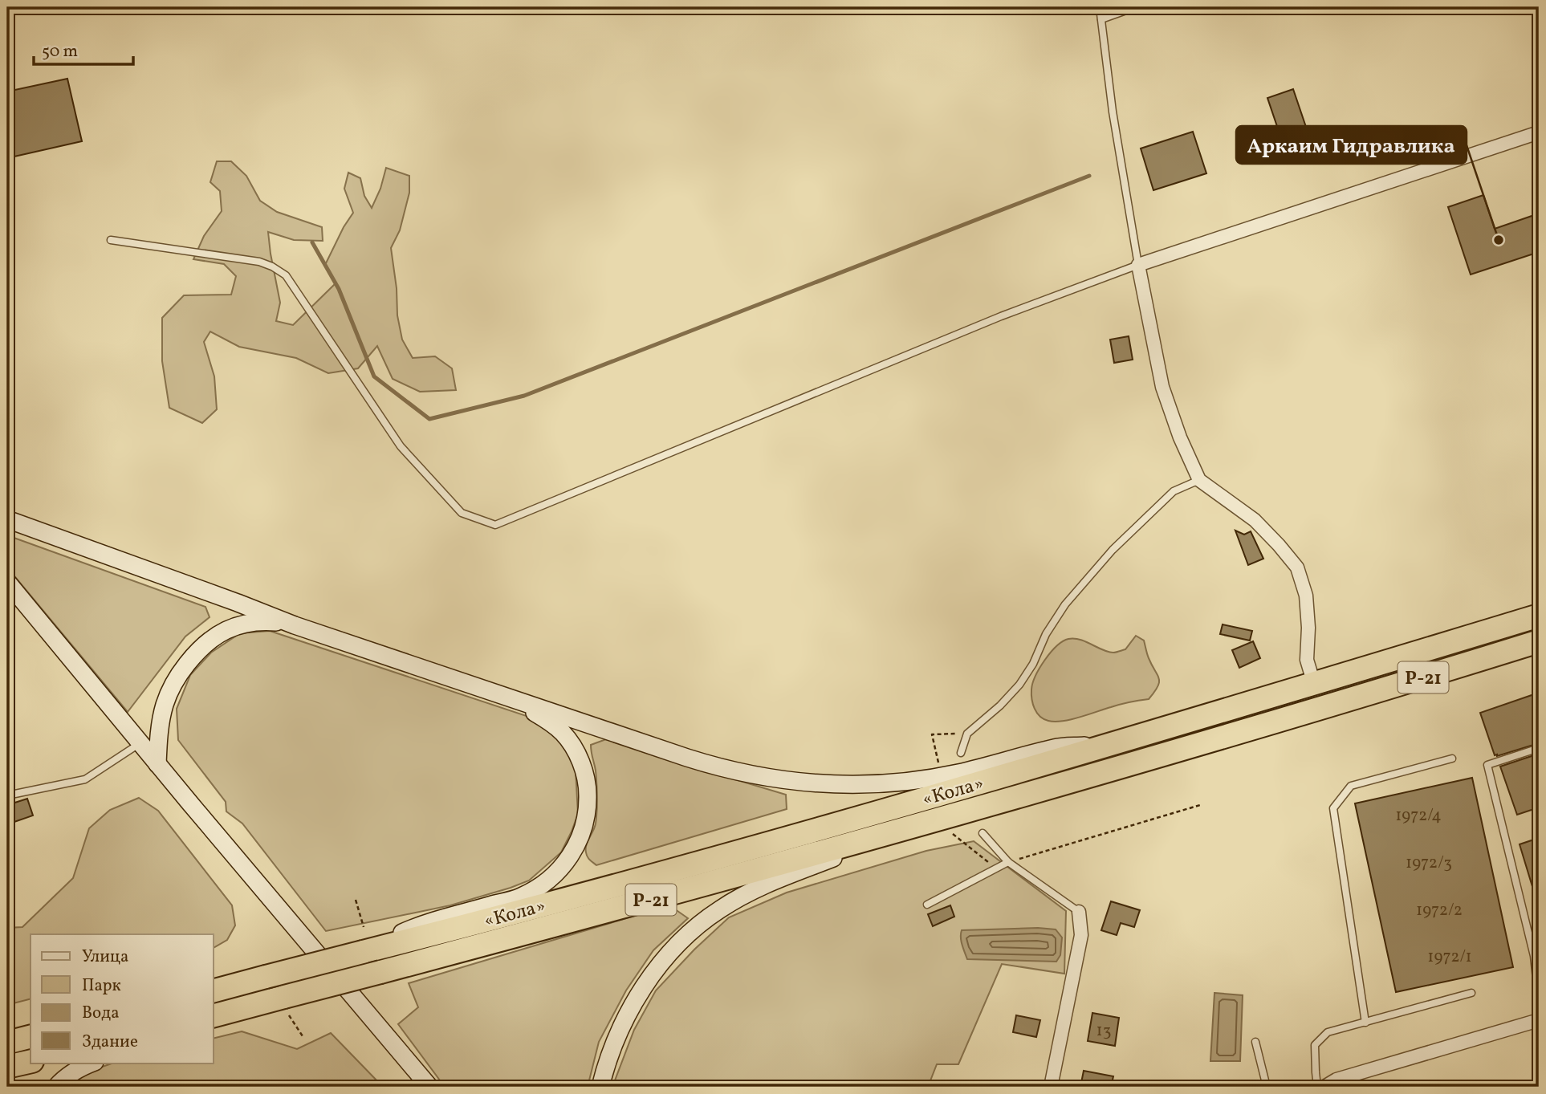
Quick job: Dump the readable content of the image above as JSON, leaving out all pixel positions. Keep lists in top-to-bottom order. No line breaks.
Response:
{"streets":{"highway":["Р-21","«Кола»"]},"crossings":[["Р-21","«Кола»"]],"places":["Аркаим Гидравлика"],"house_numbers":["1972/4","1972/3","1972/2","1972/1","13"],"legend":["Улица","Парк","Вода","Здание"],"scale_bar":"50 m"}
